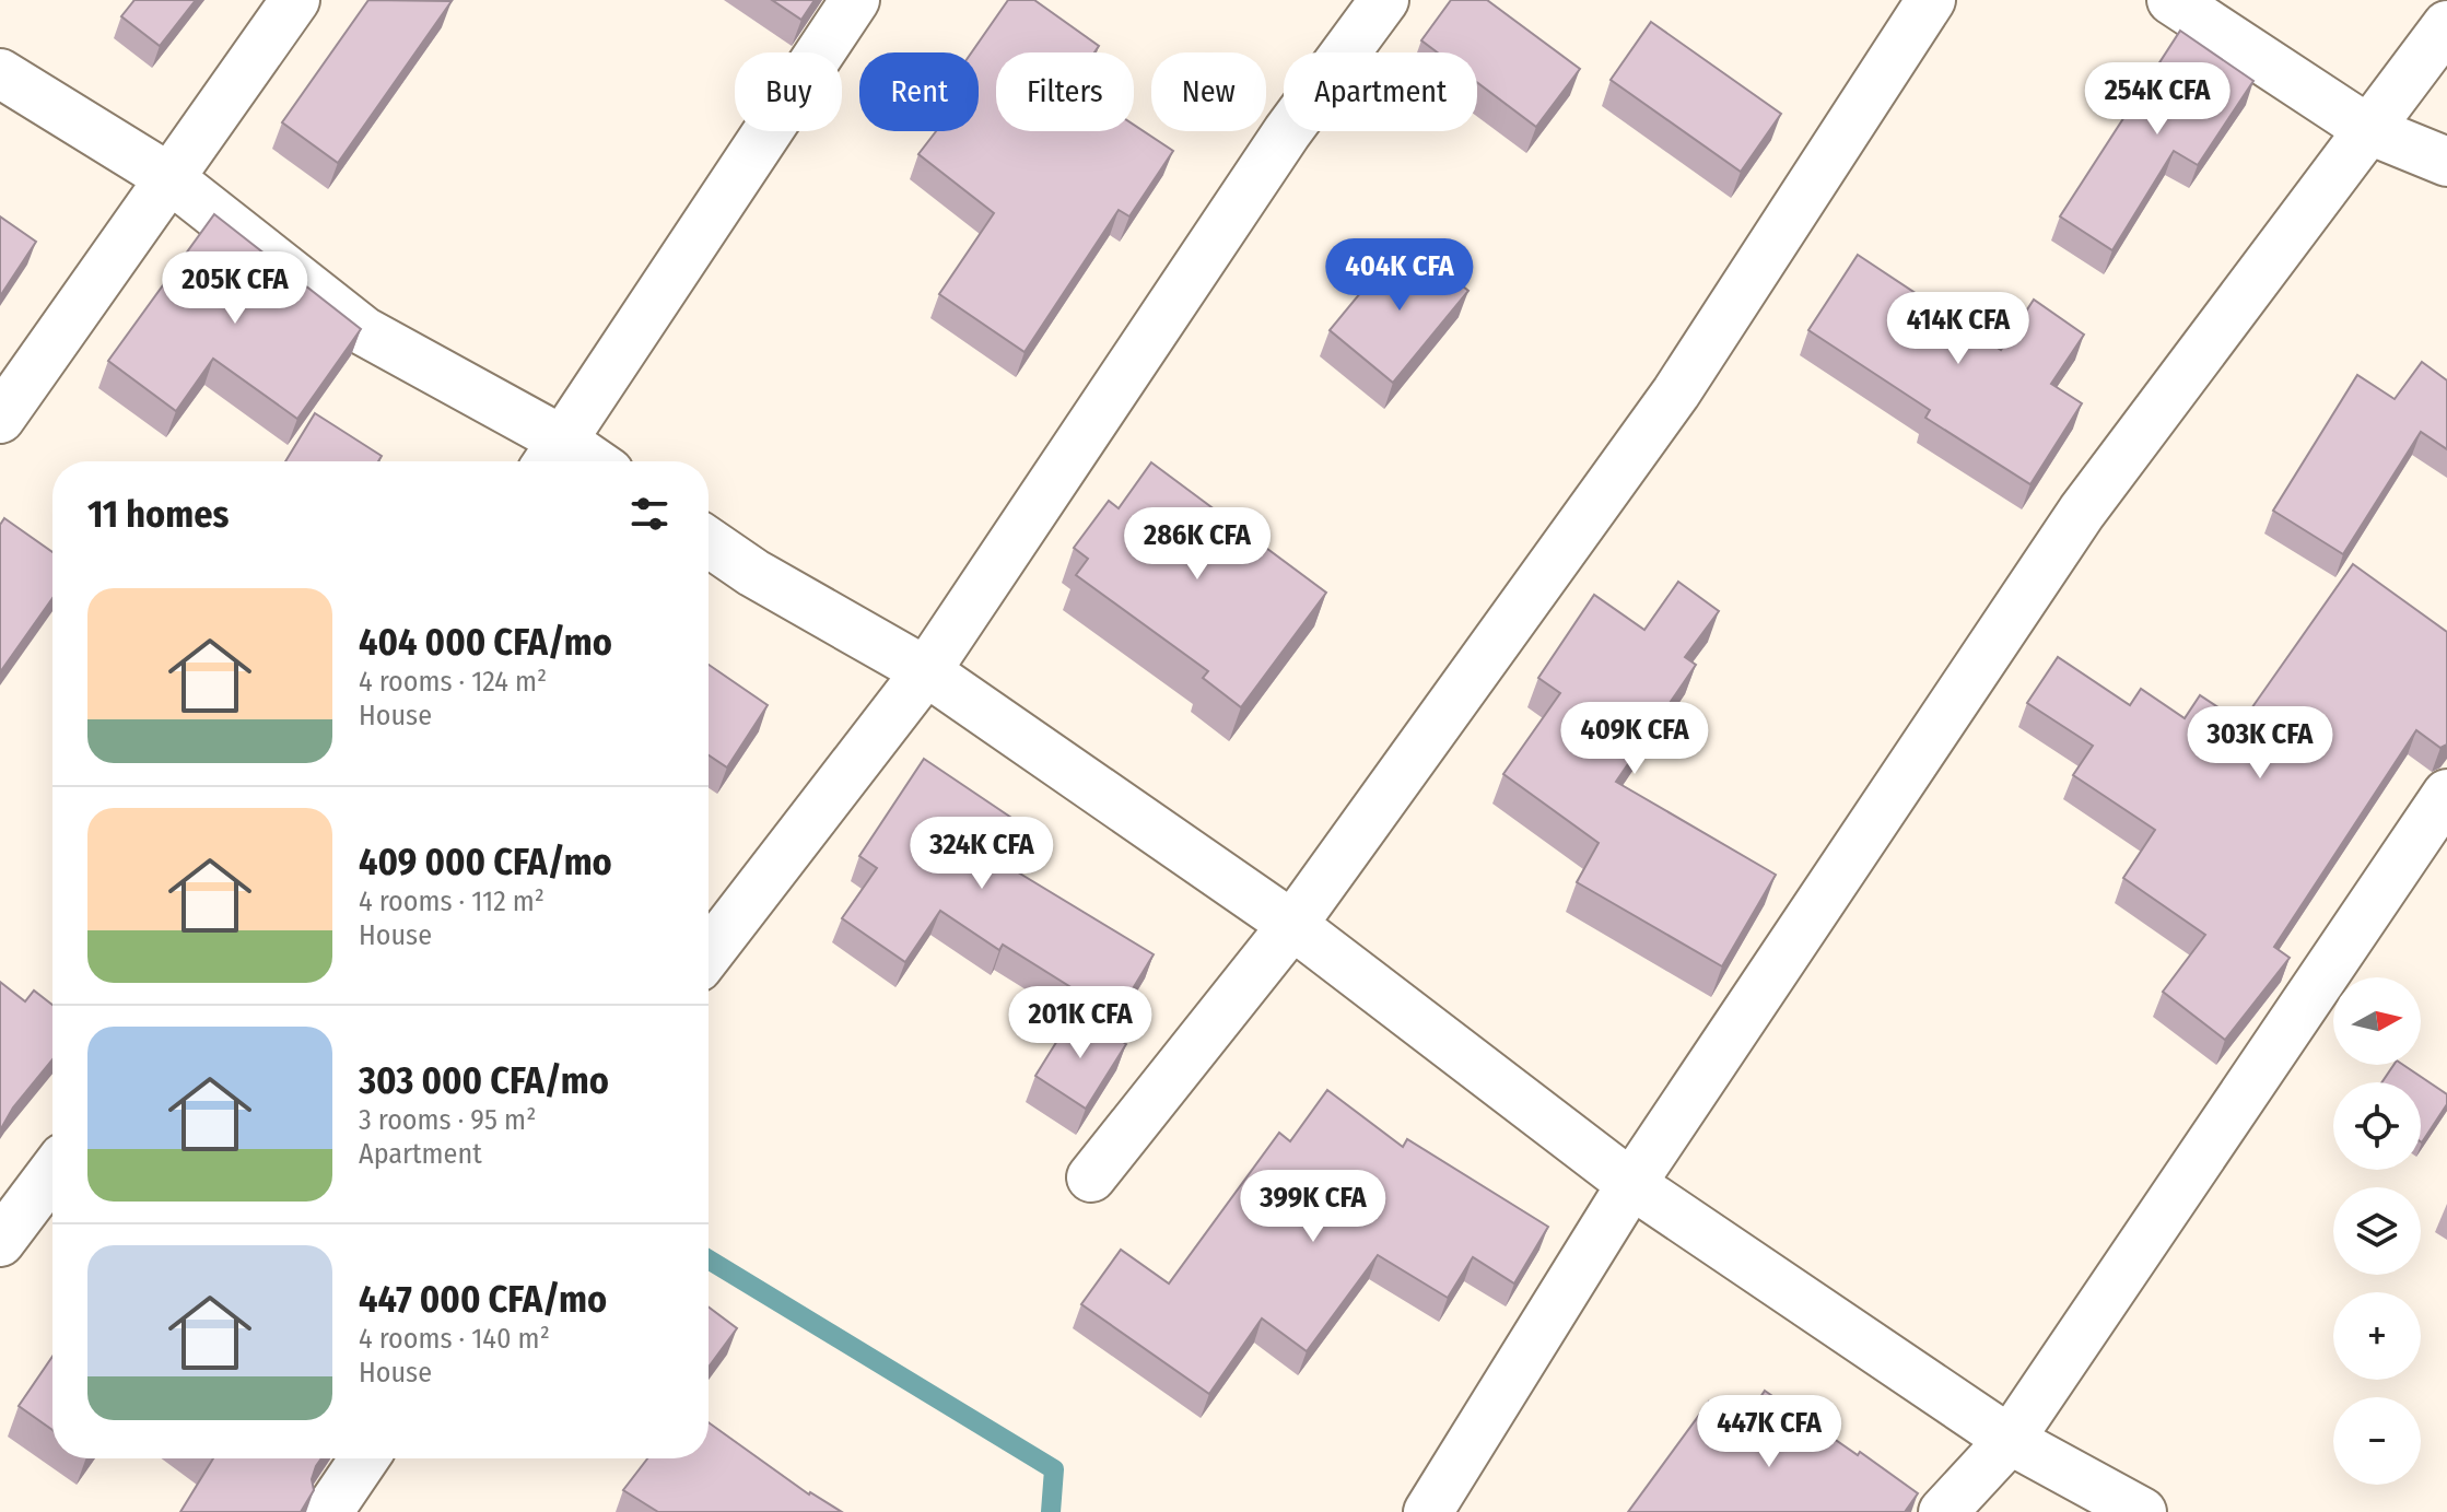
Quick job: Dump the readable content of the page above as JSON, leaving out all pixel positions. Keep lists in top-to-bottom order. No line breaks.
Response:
{"north":"right","page":{"chip":["Buy","Rent","Filters","New","Apartment"],"price":["254K CFA","404K CFA","205K CFA","414K CFA","286K CFA","409K CFA","303K CFA","324K CFA","201K CFA","399K CFA","447K CFA"],"heading":"11 homes","list":[{"name":"404 000 CFA/mo","note":"4 rooms · 124 m² · House"},{"name":"409 000 CFA/mo","note":"4 rooms · 112 m² · House"},{"name":"303 000 CFA/mo","note":"3 rooms · 95 m² · Apartment"},{"name":"447 000 CFA/mo","note":"4 rooms · 140 m² · House"}],"map_buttons":["+","−"]}}
